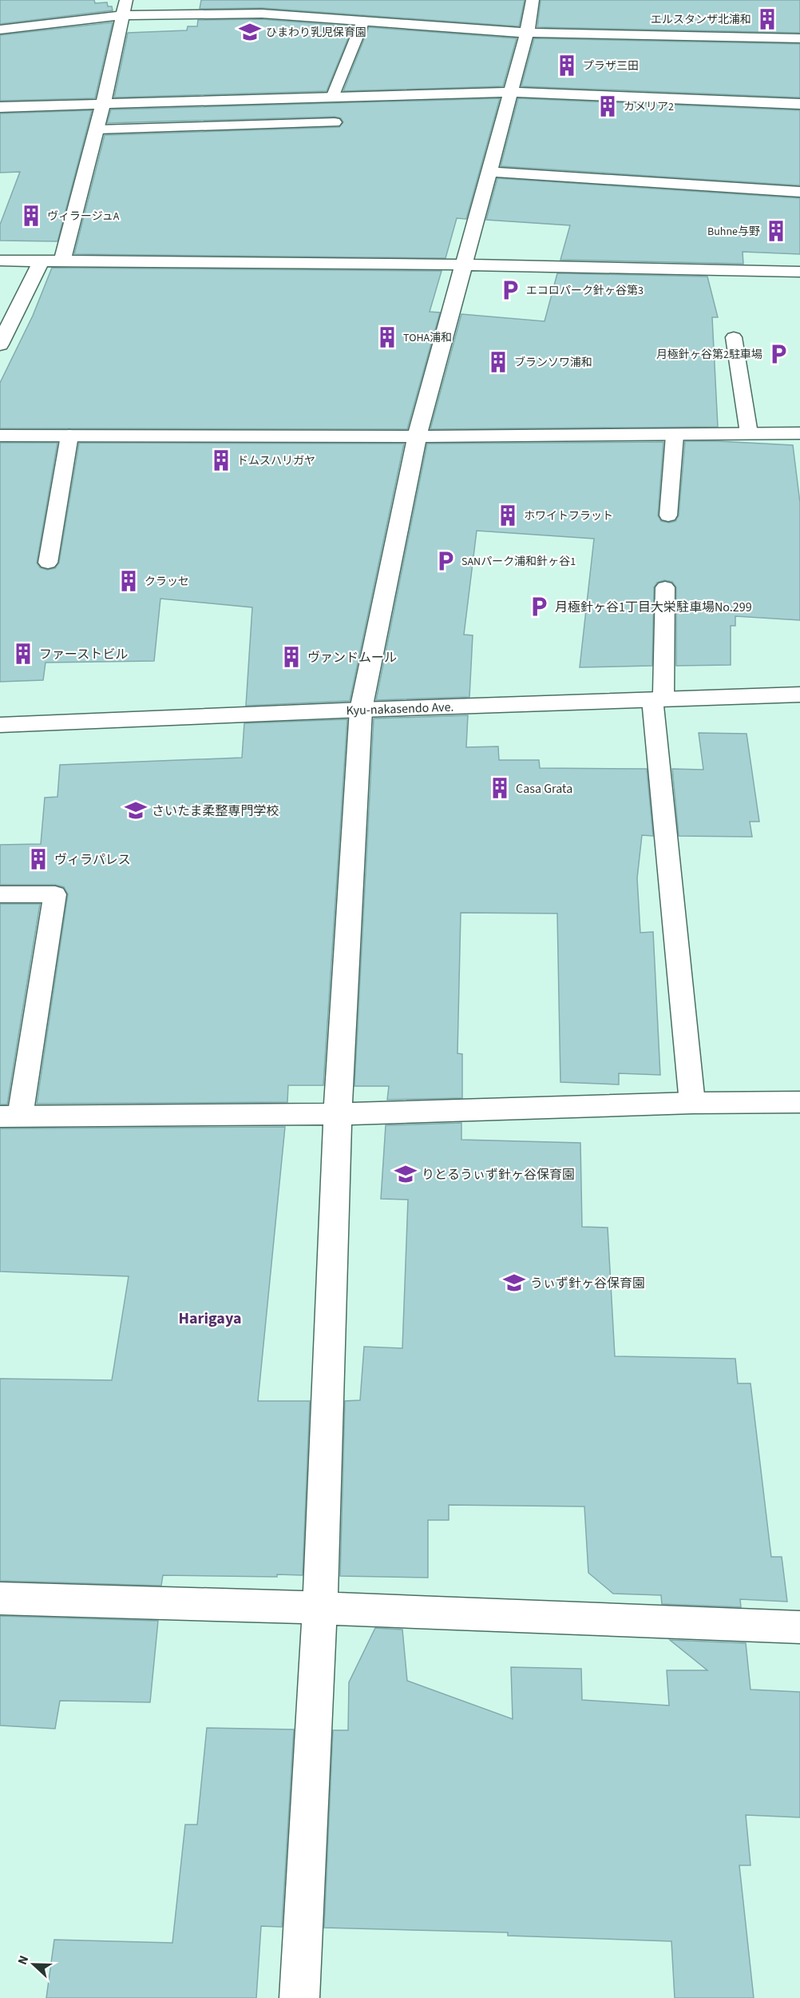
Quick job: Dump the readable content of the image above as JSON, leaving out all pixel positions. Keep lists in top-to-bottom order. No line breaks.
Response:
{"streets":{"street":["Kyu-nakasendo Ave."]},"districts":["Harigaya"],"places":{"building":["エルスタンザ北浦和","プラザ三田","カメリア2","ヴィラージュA","Buhne与野","TOHA浦和","ブランソワ浦和","ドムスハリガヤ","ホワイトフラット","クラッセ","ファーストビル","ヴァンドムール","Casa Grata","ヴィラパレス"],"school or university":["ひまわり乳児保育園","さいたま柔整専門学校","りとるうぃず針ヶ谷保育園","うぃず針ヶ谷保育園"],"parking":["エコロパーク針ヶ谷第3","月極針ヶ谷第2駐車場","SANパーク浦和針ヶ谷1","月極針ヶ谷1丁目大栄駐車場No.299"]},"north":"left"}
